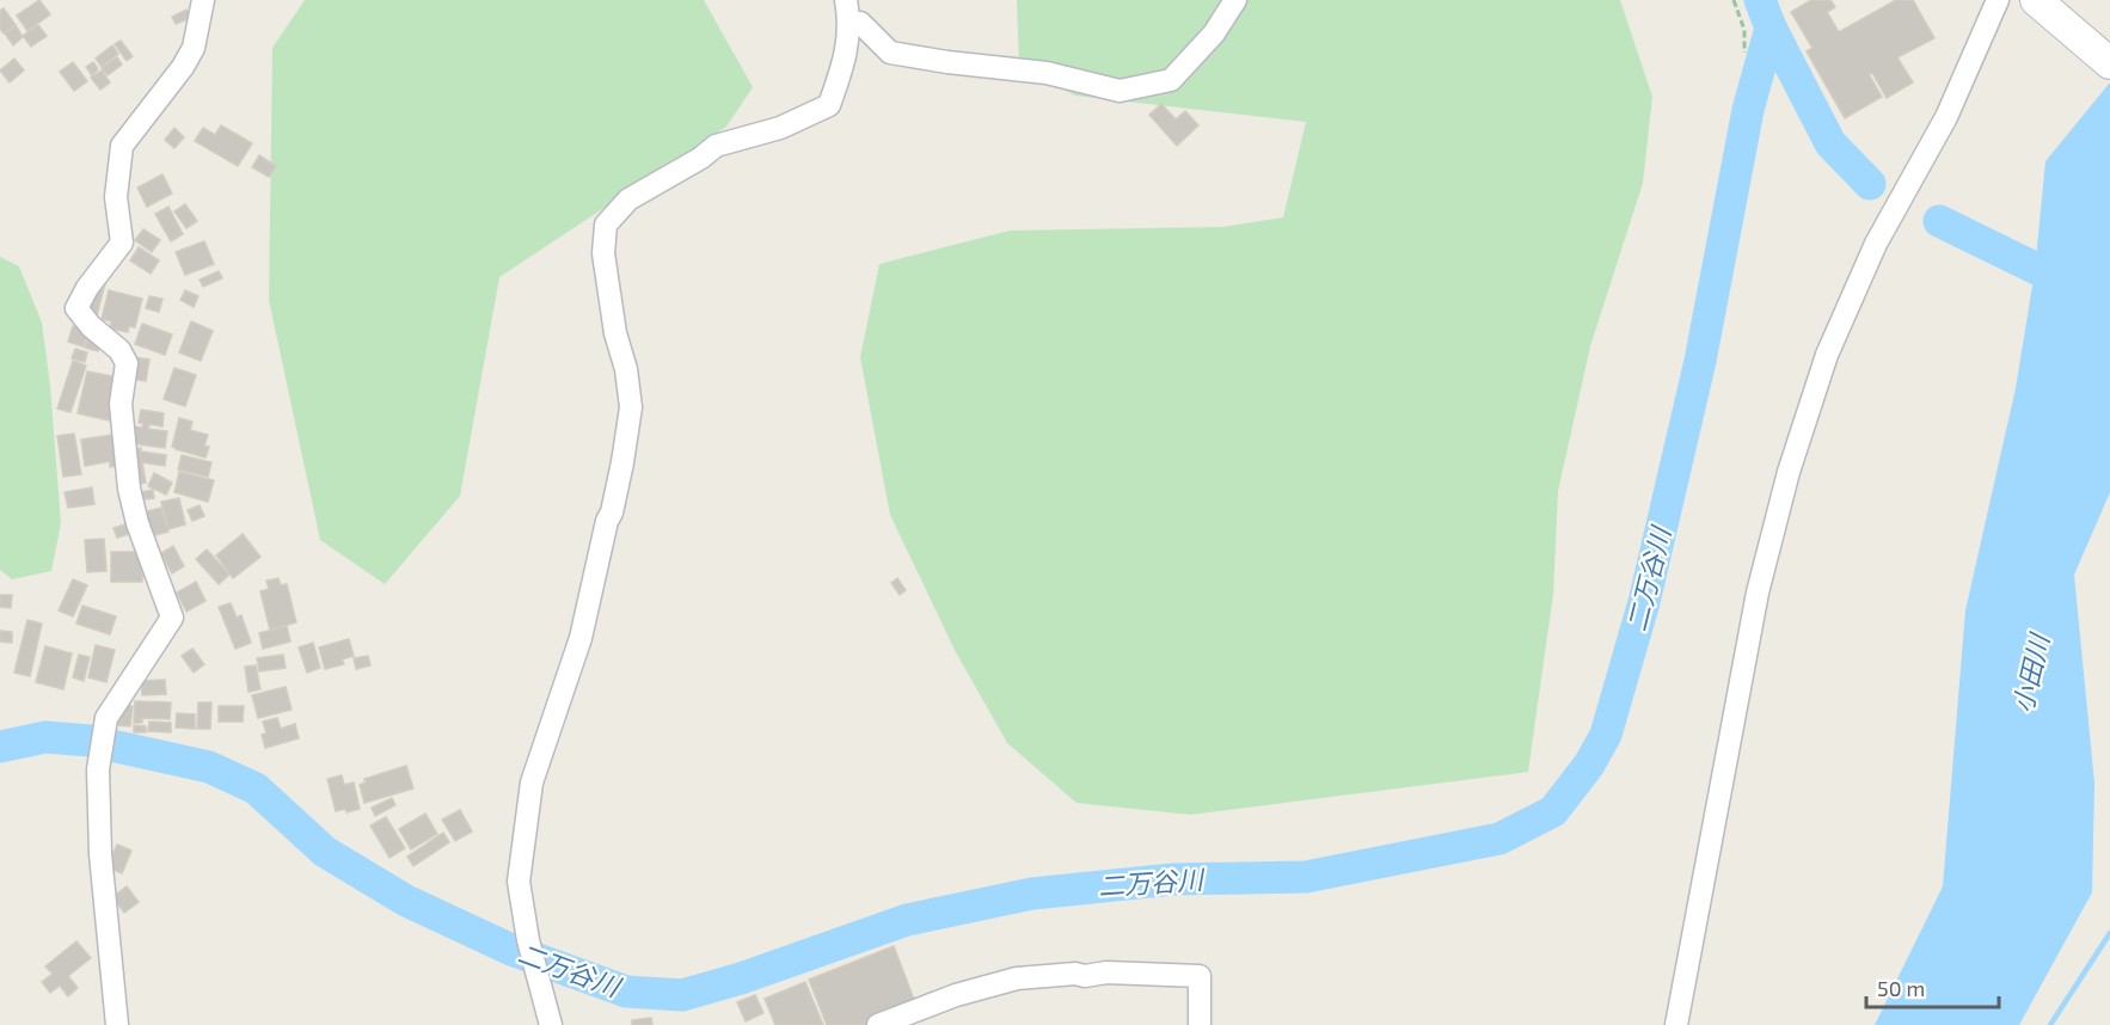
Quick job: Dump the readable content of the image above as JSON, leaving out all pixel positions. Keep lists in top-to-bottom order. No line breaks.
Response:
{"water":["二万谷川","小田川"],"scale_bar":"50 m"}
